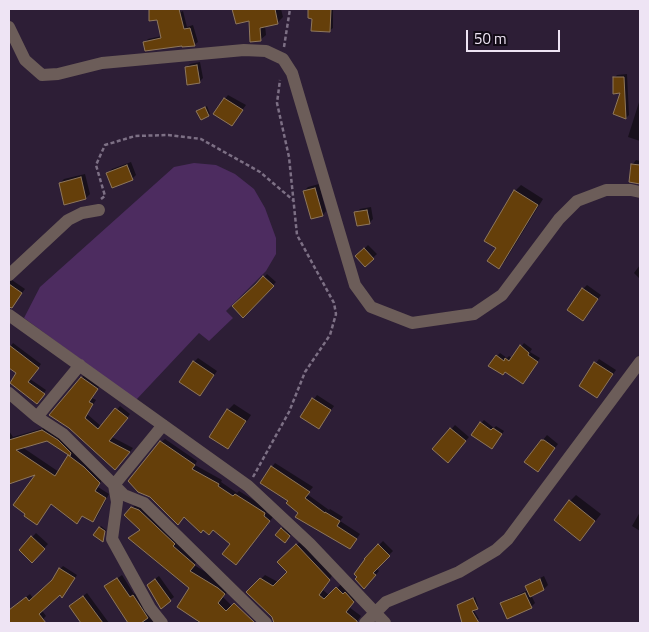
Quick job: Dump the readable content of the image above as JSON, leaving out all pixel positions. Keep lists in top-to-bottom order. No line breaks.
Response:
{"scale_bar":"50 m"}
